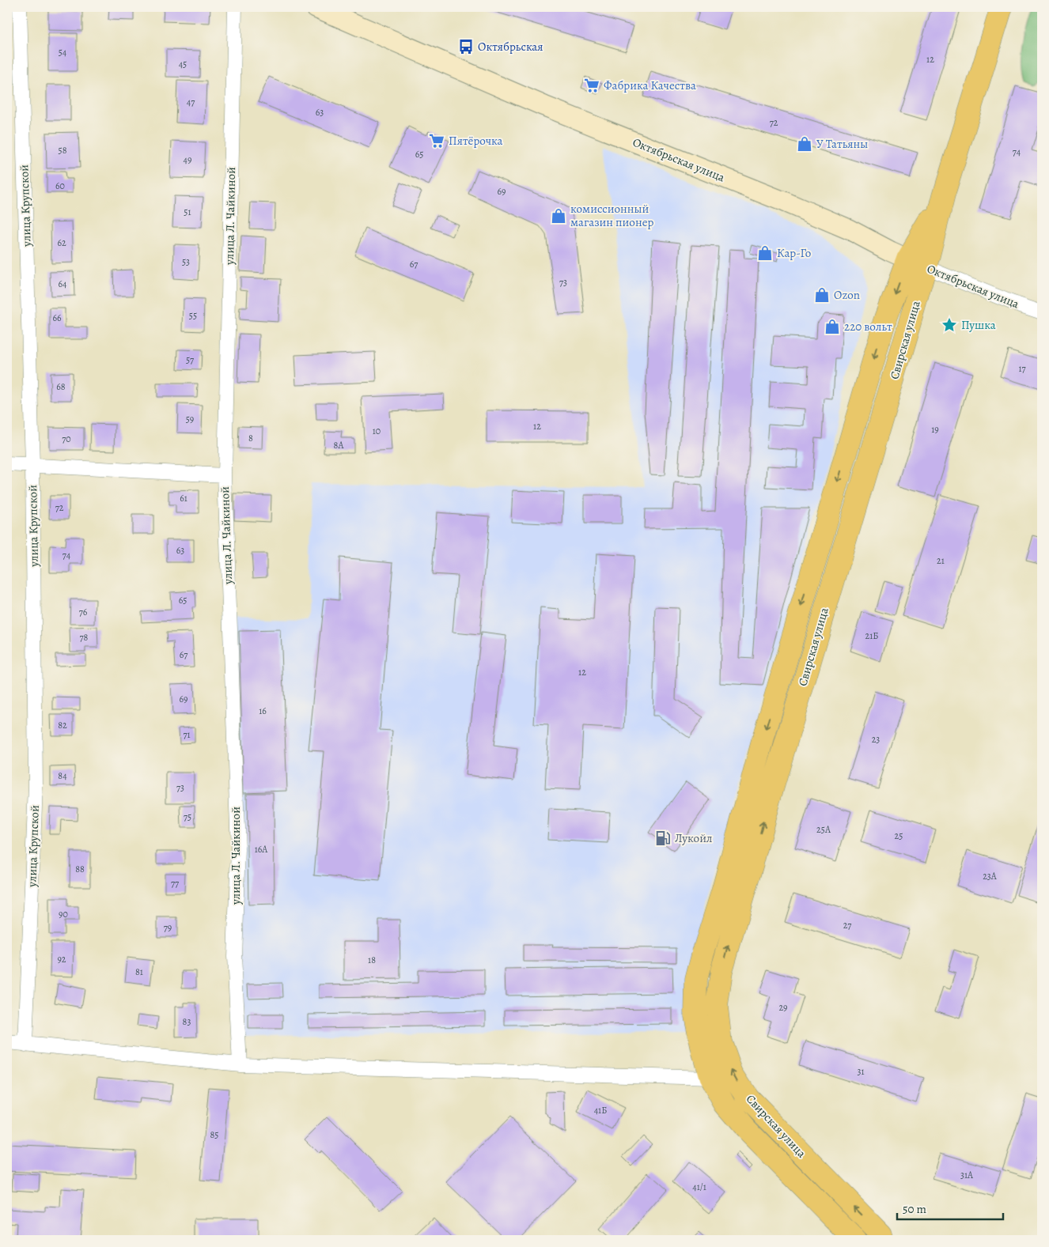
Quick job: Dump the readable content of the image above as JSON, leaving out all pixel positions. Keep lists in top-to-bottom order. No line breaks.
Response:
{"streets":{"highway":["Свирская улица"],"main road":["Октябрьская улица"],"street":["улица Крупской","улица Л. Чайкиной"]},"crossings":[["Октябрьская улица","Свирская улица"]],"places":{"bus stop":["Октябрьская"],"supermarket":["Фабрика Качества","Пятёрочка"],"shop":["У Татьяны","комиссионный магазин пионер","Кар-Го","Ozon","220 вольт"],"place":["Пушка"],"fuel station":["Лукойл"]},"house_numbers":["54","12","45","47","63","72","58","74","65","49","60","69","51","62","53","67","73","64","55","66","57","17","68","59","12","19","10","8","70","8А","61","72","63","74","21","65","76","21Б","78","67","12","69","16","82","71","23","84","73","75","25А","25","16А","88","23А","77","90","27","79","92","18","81","29","83","31","41Б","85","31А","41/1"],"scale_bar":"50 m"}
